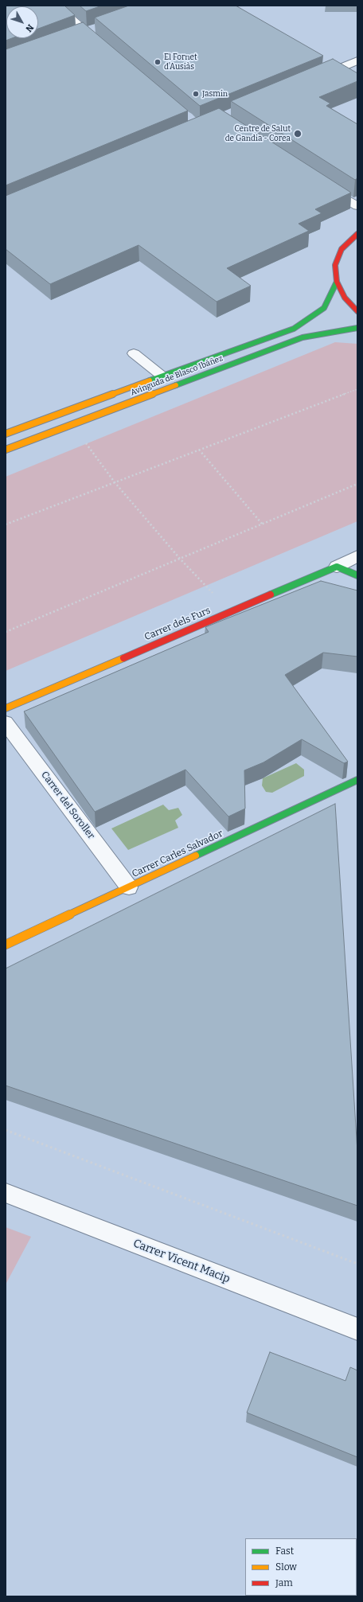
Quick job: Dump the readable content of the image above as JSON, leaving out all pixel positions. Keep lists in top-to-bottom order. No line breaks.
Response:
{"streets":{"main road":["Avinguda de Blasco Ibáñez","Carrer dels Furs","Carrer Carles Salvador"],"street":["Carrer del Soroller","Carrer Vicent Macip"]},"crossings":[["Carrer del Soroller","Carrer Carles Salvador"]],"places":["El Fornet d'Ausiàs","Jasmin","Centre de Salut de Gandia - Corea"],"legend":["Fast","Slow","Jam"],"north":"bottom right"}
